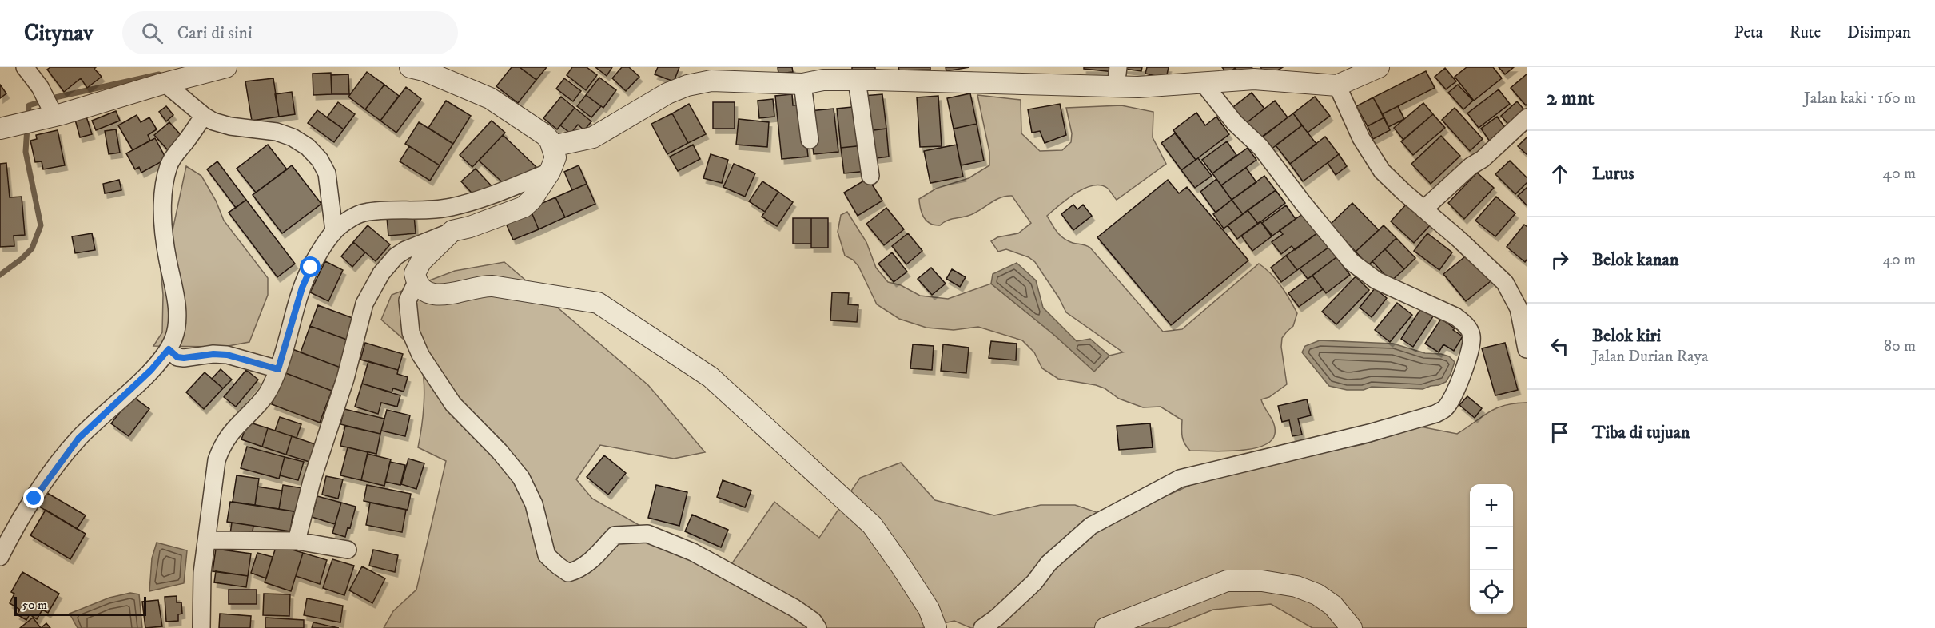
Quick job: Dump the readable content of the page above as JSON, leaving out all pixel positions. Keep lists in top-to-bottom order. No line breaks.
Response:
{"scale_bar":"50 m","page":{"header":"Citynav","search":"Cari di sini","nav":["Peta","Rute","Disimpan"],"heading":["2 mnt","Jalan kaki · 160 m"],"list":[["Lurus","40 m"],["Belok kanan","40 m"],["Belok kiri","Jalan Durian Raya","80 m"],"Tiba di tujuan"],"map_buttons":["+","−"],"scale":"50 m"}}
